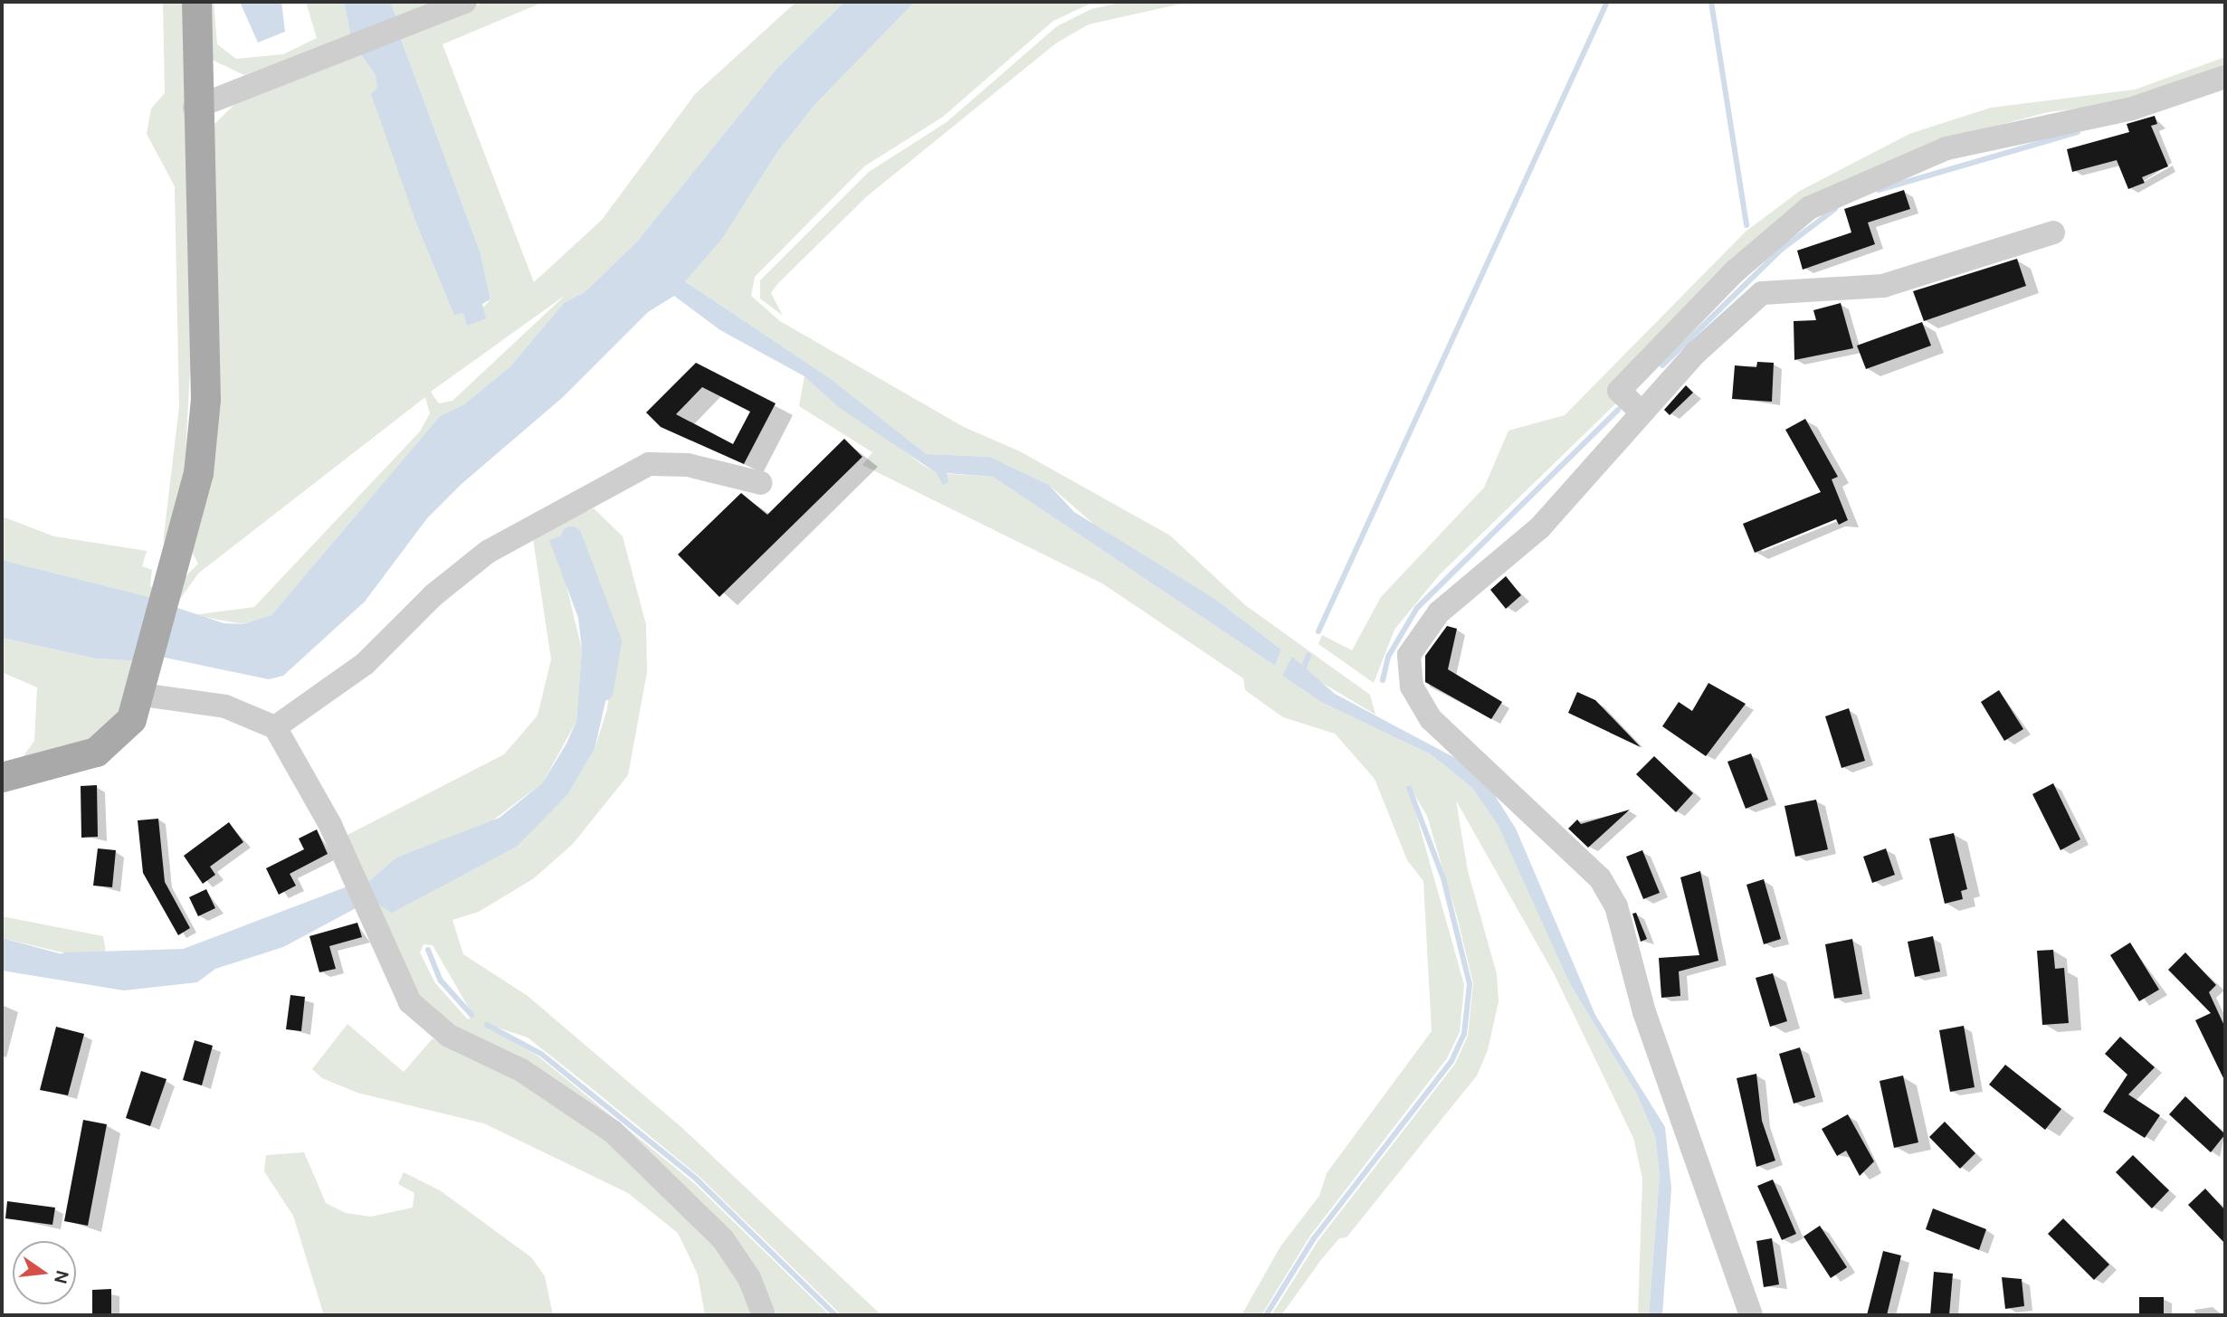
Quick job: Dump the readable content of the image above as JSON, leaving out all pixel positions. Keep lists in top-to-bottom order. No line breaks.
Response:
{"north":"right"}
